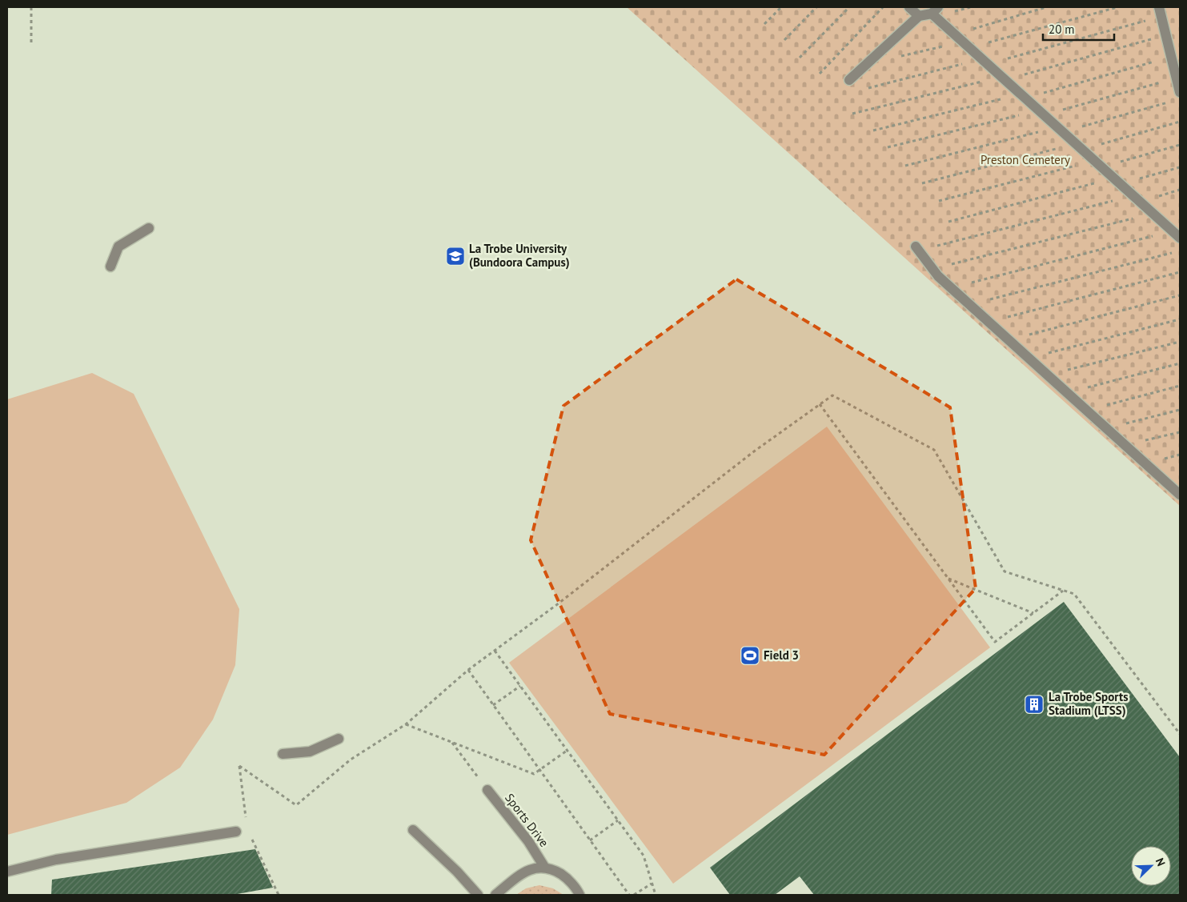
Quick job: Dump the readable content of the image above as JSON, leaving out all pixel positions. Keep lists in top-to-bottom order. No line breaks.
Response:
{"streets":{"lane":["Sports Drive"]},"parks":["Preston Cemetery"],"places":{"school or university":["La Trobe University (Bundoora Campus)"],"sports":["Field 3"],"building":["La Trobe Sports Stadium (LTSS)"]},"scale_bar":"20 m","north":"top right"}
